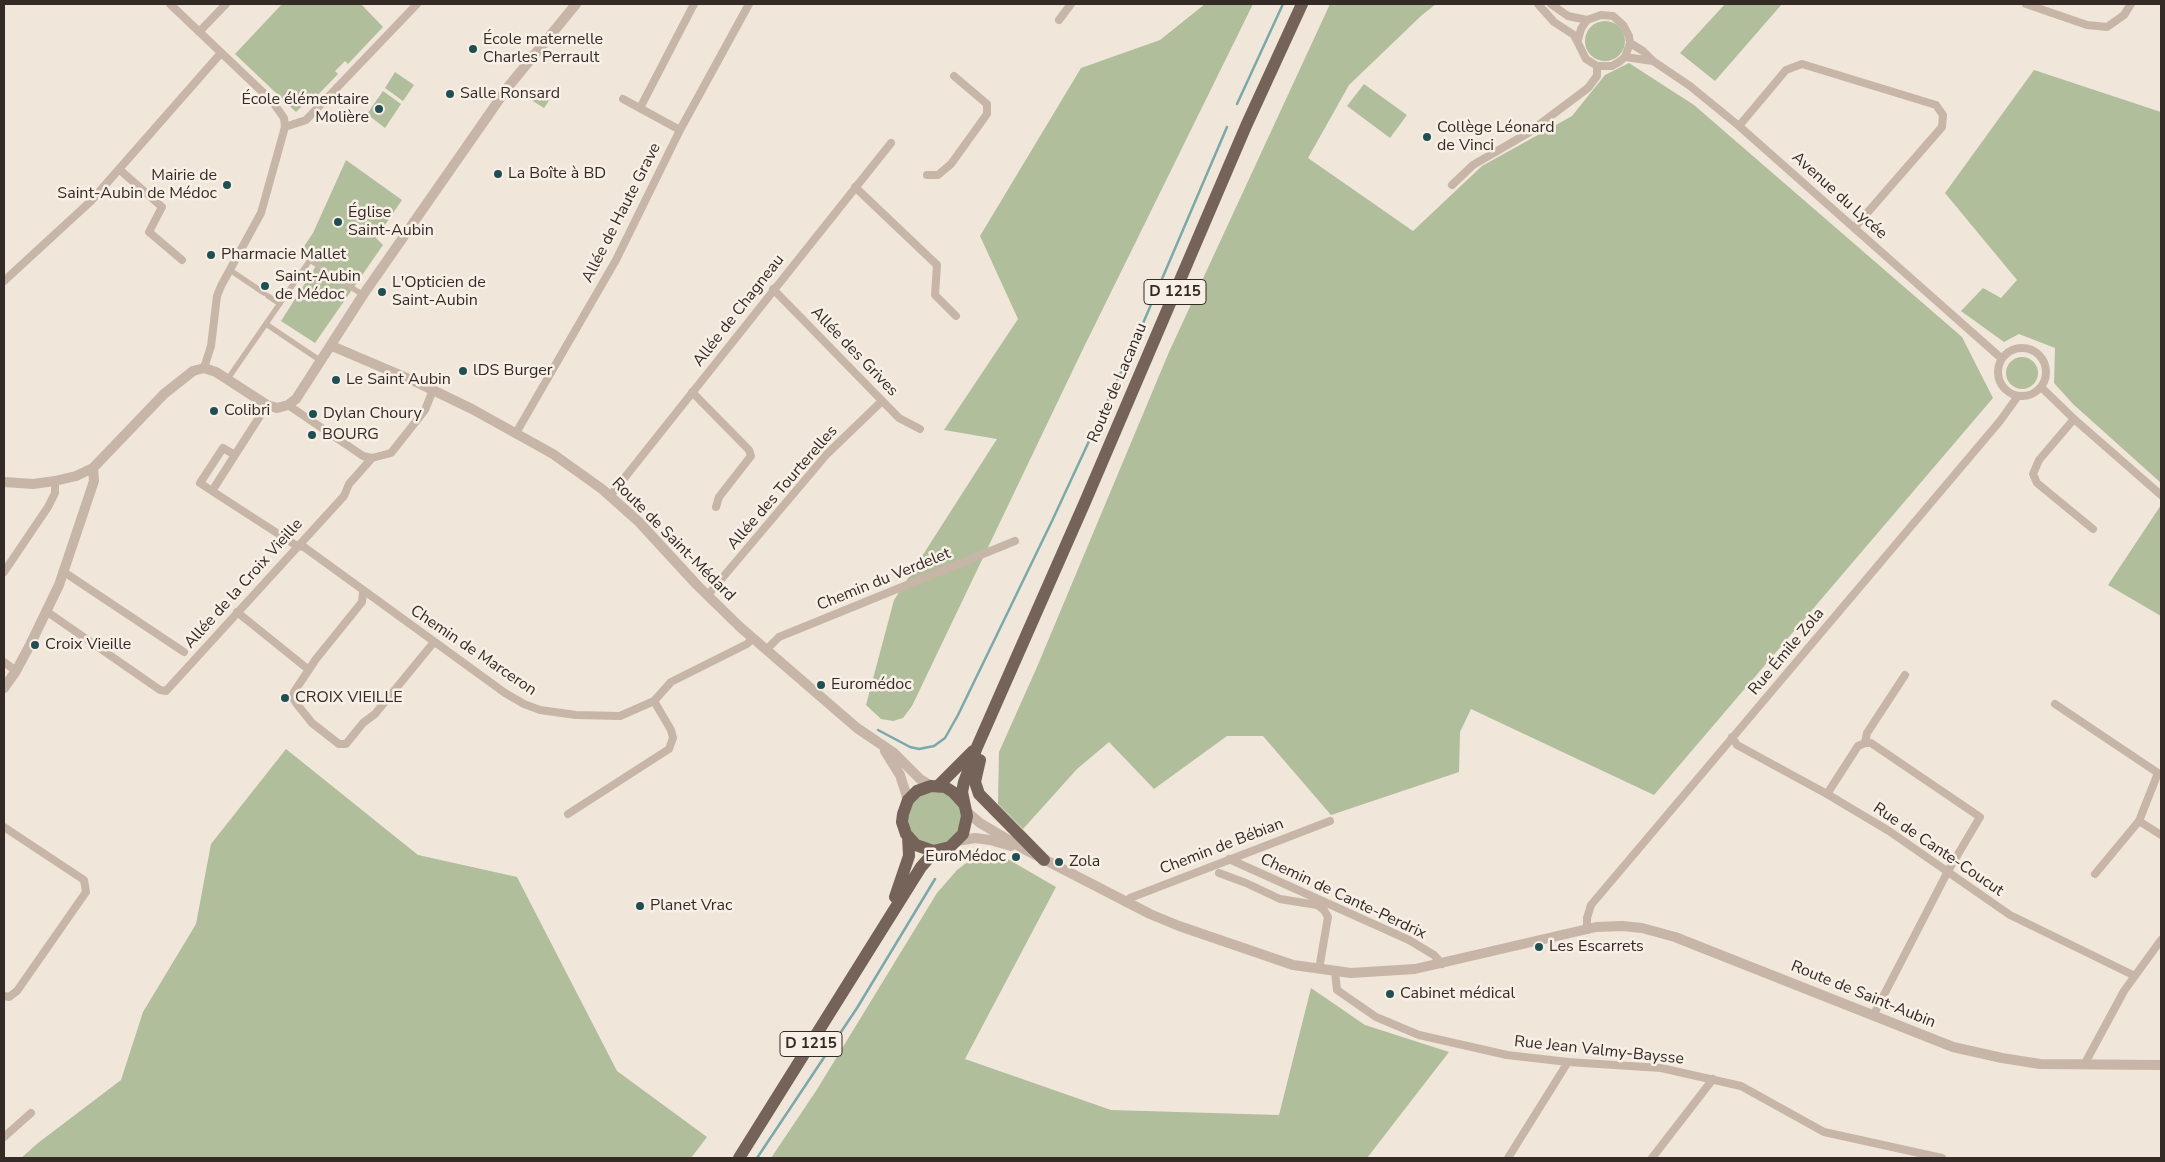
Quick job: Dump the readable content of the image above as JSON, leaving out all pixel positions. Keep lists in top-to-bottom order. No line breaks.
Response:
{"streets":{"main road":["D 1215","Route de Lacanau"],"street":["Avenue du Lycée","Allée de Haute Grave","Allée de Chagneau","Allée des Grives","Allée des Tourterelles","Route de Saint-Médard","Chemin du Verdelet","Allée de la Croix Vieille","Chemin de Marceron","Rue Émile Zola","Chemin de Bébian","Rue de Cante-Coucut","Chemin de Cante-Perdrix","Route de Saint-Aubin","Rue Jean Valmy-Baysse"]},"crossings":[["Avenue du Lycée","Rue Émile Zola"],["Allée de Haute Grave","Route de Saint-Médard"],["D 1215","Route de Lacanau"],["D 1215","Route de Saint-Médard"],["Allée de Chagneau","Allée des Grives"],["Allée de Chagneau","Route de Saint-Médard"],["Allée des Grives","Allée des Tourterelles"],["Route de Lacanau","Route de Saint-Médard"],["Allée des Tourterelles","Route de Saint-Médard"],["Route de Saint-Médard","Chemin du Verdelet"],["Route de Saint-Médard","Allée de la Croix Vieille"],["Route de Saint-Médard","Chemin de Marceron"],["Allée de la Croix Vieille","Chemin de Marceron"],["Rue Émile Zola","Rue de Cante-Coucut"],["Rue Émile Zola","Route de Saint-Aubin"],["Chemin de Bébian","Chemin de Cante-Perdrix"],["Chemin de Cante-Perdrix","Route de Saint-Aubin"]],"places":["École maternelle Charles Perrault","Salle Ronsard","École élémentaire Molière","Collège Léonard de Vinci","La Boîte à BD","Mairie de Saint-Aubin de Médoc","Église Saint-Aubin","Pharmacie Mallet","Saint-Aubin de Médoc","L'Opticien de Saint-Aubin","lDS Burger","Le Saint Aubin","Colibri","Dylan Choury","BOURG","Croix Vieille","Euromédoc","CROIX VIEILLE","EuroMédoc","Zola","Planet Vrac","Les Escarrets","Cabinet médical"]}
